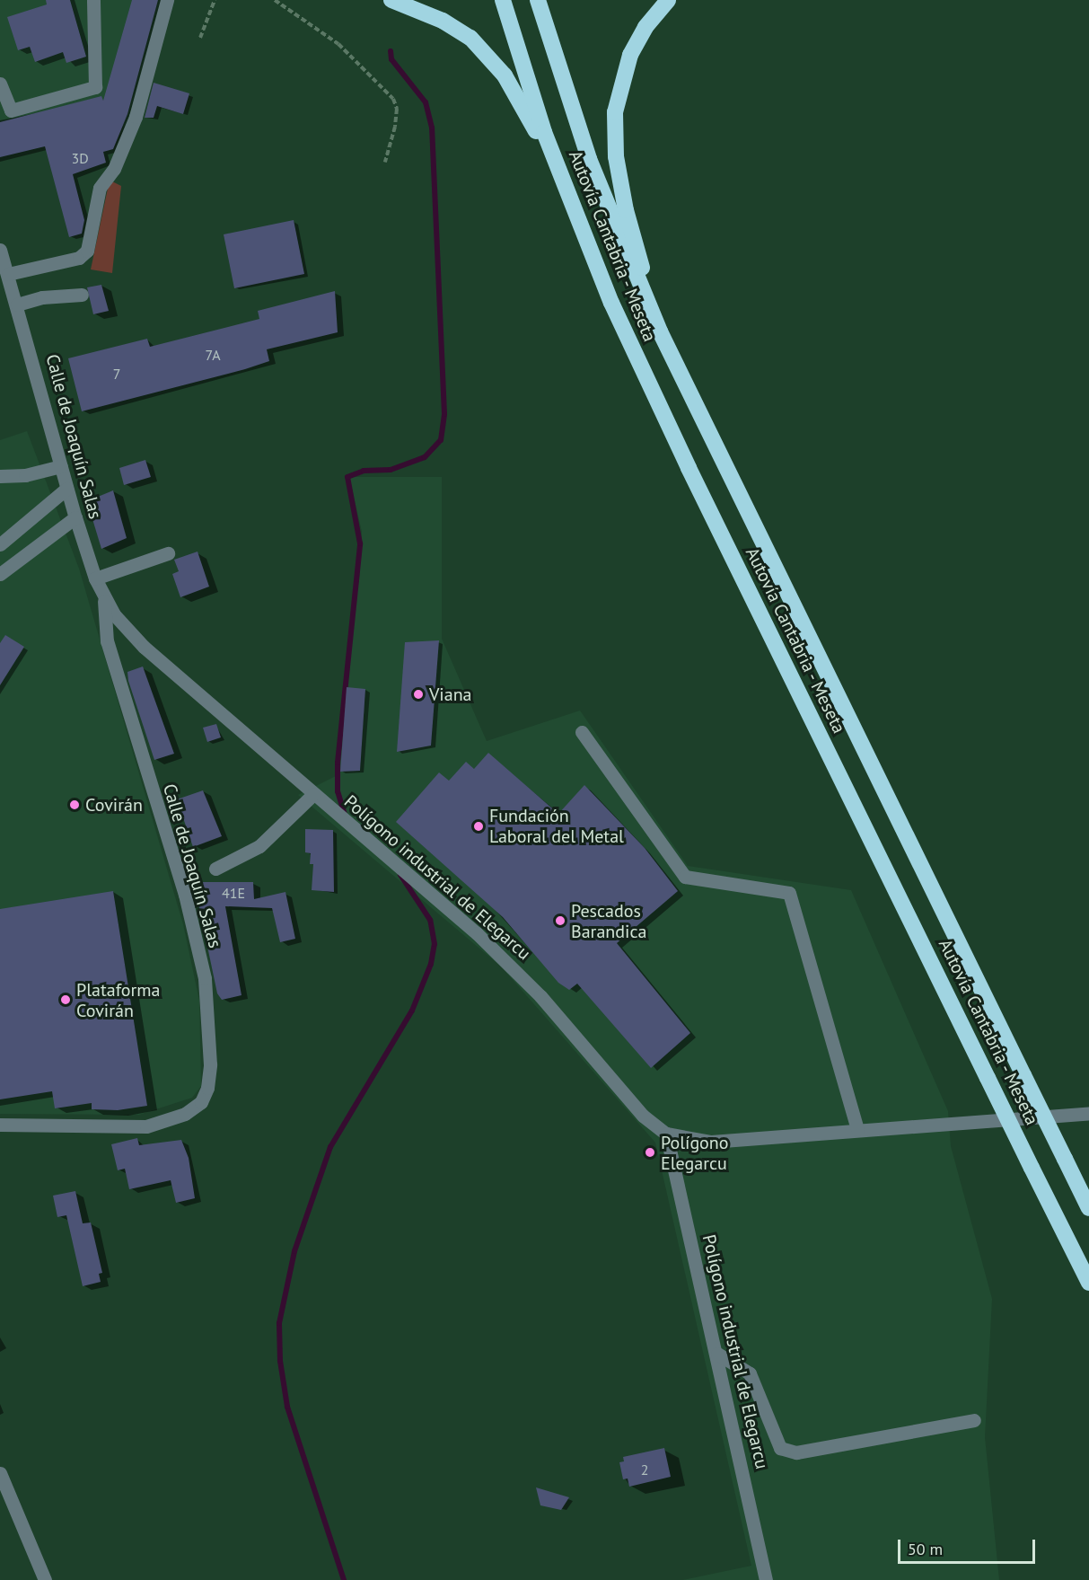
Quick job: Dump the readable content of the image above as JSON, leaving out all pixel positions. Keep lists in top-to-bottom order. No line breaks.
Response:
{"streets":{"highway":["Autovía Cantabria - Meseta"],"street":["Calle de Joaquín Salas","Polígono industrial de Elegarcu"]},"crossings":[["Calle de Joaquín Salas","Polígono industrial de Elegarcu"]],"places":["Viana","Covirán","Fundación Laboral del Metal","Pescados Barandica","Plataforma Covirán","Polígono Elegarcu"],"house_numbers":["3D","7A","7","41E","2"],"scale_bar":"50 m"}
